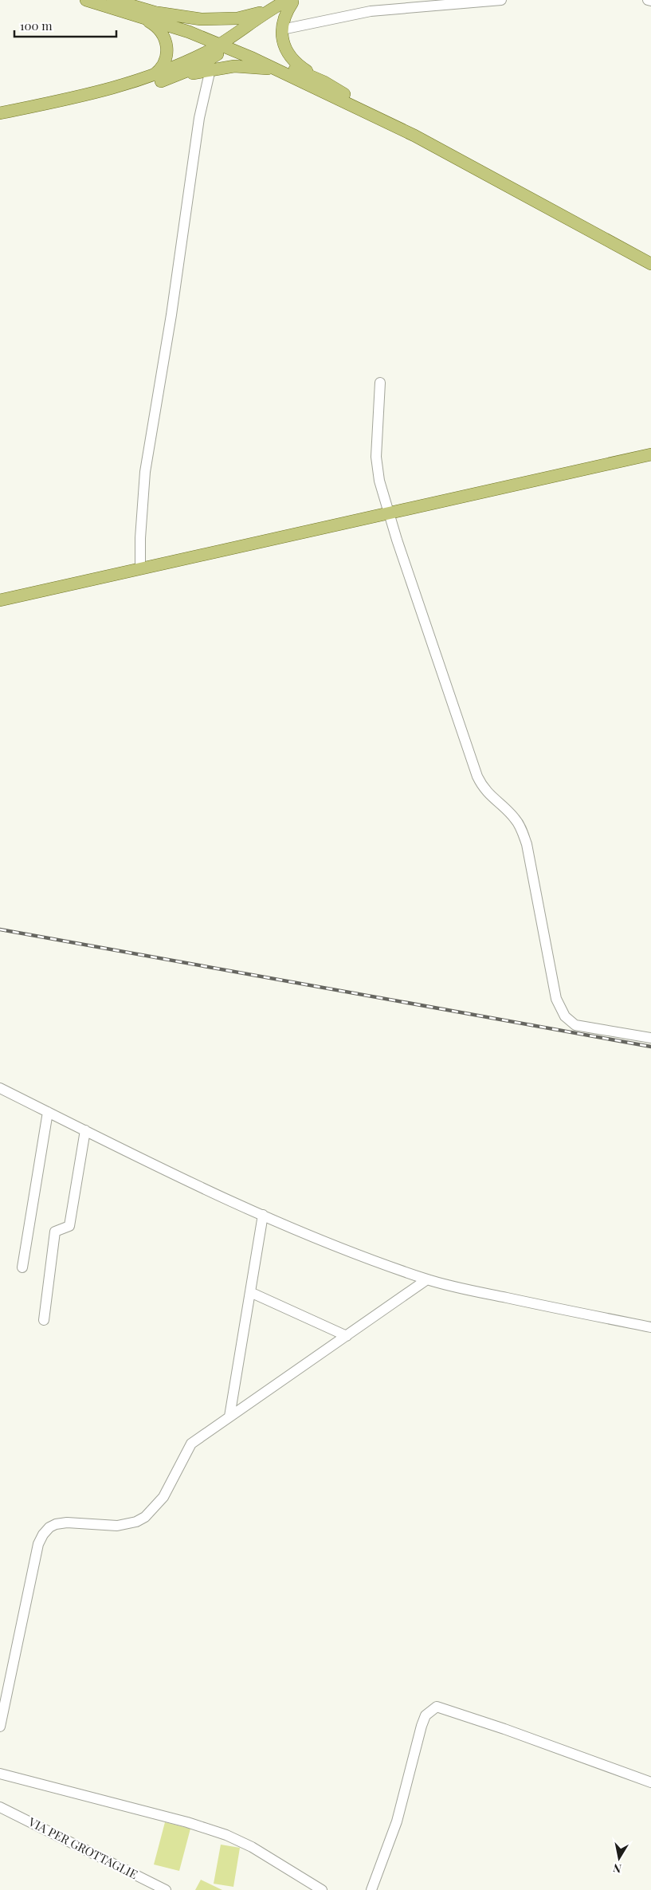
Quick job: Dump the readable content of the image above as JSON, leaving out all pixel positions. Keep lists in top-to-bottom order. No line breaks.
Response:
{"streets":{"street":["VIA PER GROTTAGLIE"]},"scale_bar":"100 m","north":"bottom"}
